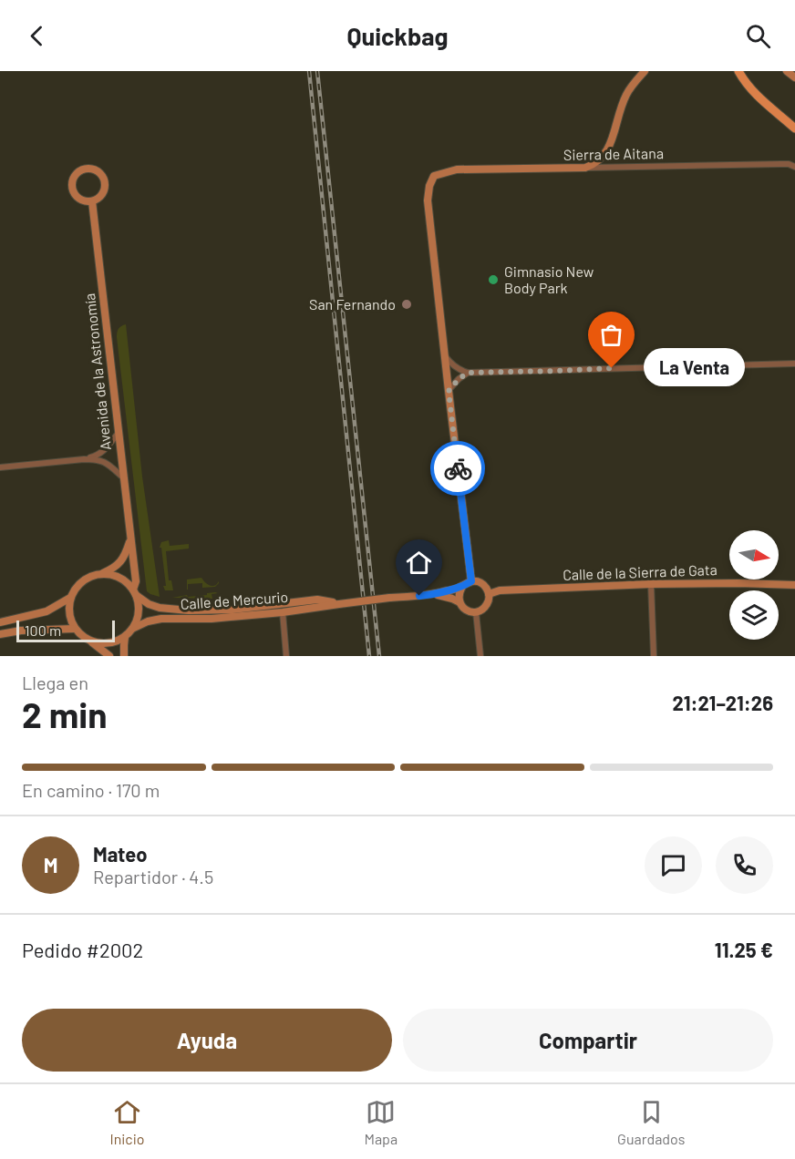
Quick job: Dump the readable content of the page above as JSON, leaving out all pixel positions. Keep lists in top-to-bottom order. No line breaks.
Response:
{"streets":{"street":["Sierra de Aitana","Avenida de la Astronomía","Calle de la Sierra de Gata","Calle de Mercurio"]},"crossings":[["Avenida de la Astronomía","Calle de Mercurio"]],"places":["Gimnasio New Body Park","San Fernando","La Venta"],"scale_bar":"100 m","north":"right","page":{"header":"Quickbag","bubble":"La Venta","scale":"100 m","heading":["2 min","Llega en","21:21–21:26"],"panel":["Mateo","Repartidor · 4.5","Pedido #2002","11.25 €"],"bar":"En camino · 170 m","round":"M","buttons":["Ayuda","Compartir"],"tabs":["Inicio","Mapa","Guardados"]}}
